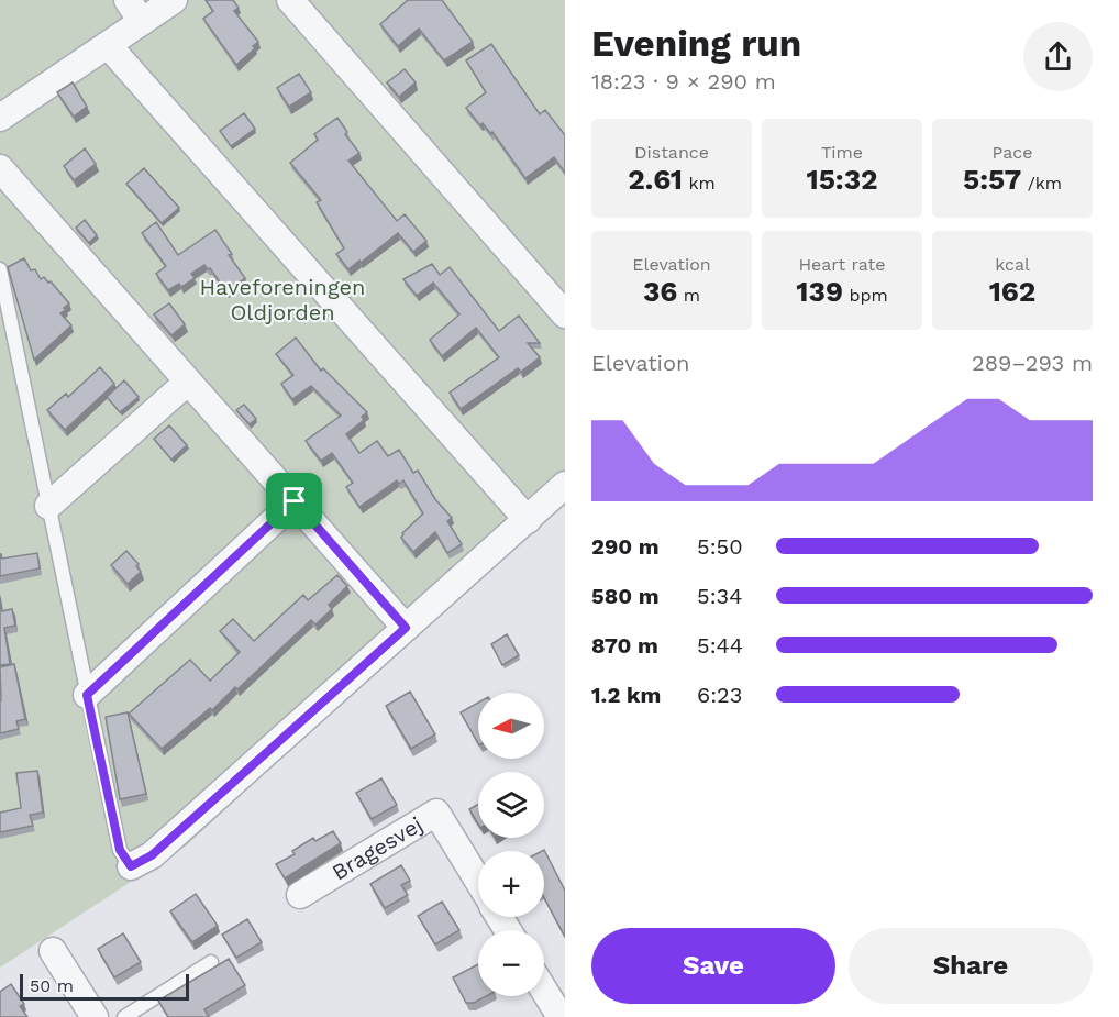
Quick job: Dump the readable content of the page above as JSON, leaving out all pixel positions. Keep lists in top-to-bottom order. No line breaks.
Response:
{"streets":{"street":["Bragesvej"]},"parks":["Haveforeningen Oldjorden"],"scale_bar":"50 m","north":"left","page":{"heading":["Evening run","18:23 · 9 × 290 m"],"stats":[["Distance","2.61 km"],["Time","15:32"],["Pace","5:57 /km"],["Elevation","36 m"],["Heart rate","139 bpm"],["kcal","162"]],"chart":["Elevation","289–293 m"],"list":[{"name":"290 m","note":"5:50"},{"name":"580 m","note":"5:34"},{"name":"870 m","note":"5:44"},{"name":"1.2 km","note":"6:23"}],"map_buttons":["+","−"],"buttons":["Save","Share"],"scale":"50 m"}}
